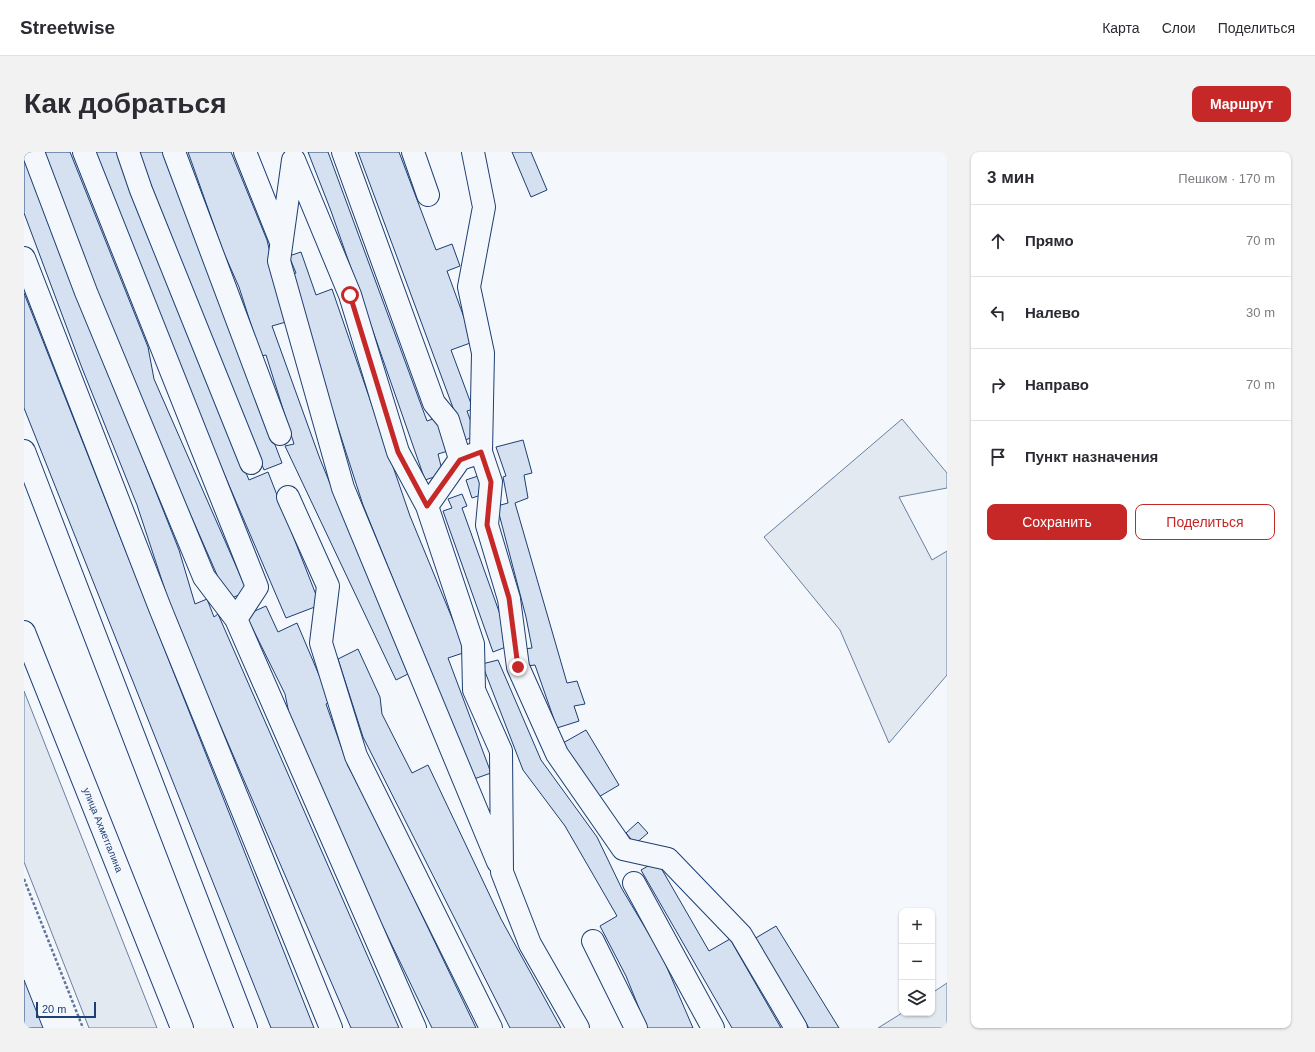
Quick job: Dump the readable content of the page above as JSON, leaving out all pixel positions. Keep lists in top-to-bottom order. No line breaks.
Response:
{"streets":{"main road":["улица Ахметгалина"]},"scale_bar":"20 m","page":{"header":"Streetwise","nav":["Карта","Слои","Поделиться"],"buttons":["Маршрут",["Сохранить","Поделиться"]],"title":"Как добраться","heading":["3 мин","Пешком · 170 m"],"list":[["Прямо","70 m"],["Налево","30 m"],["Направо","70 m"],"Пункт назначения"],"map_buttons":["+","−"],"scale":"20 m"}}
